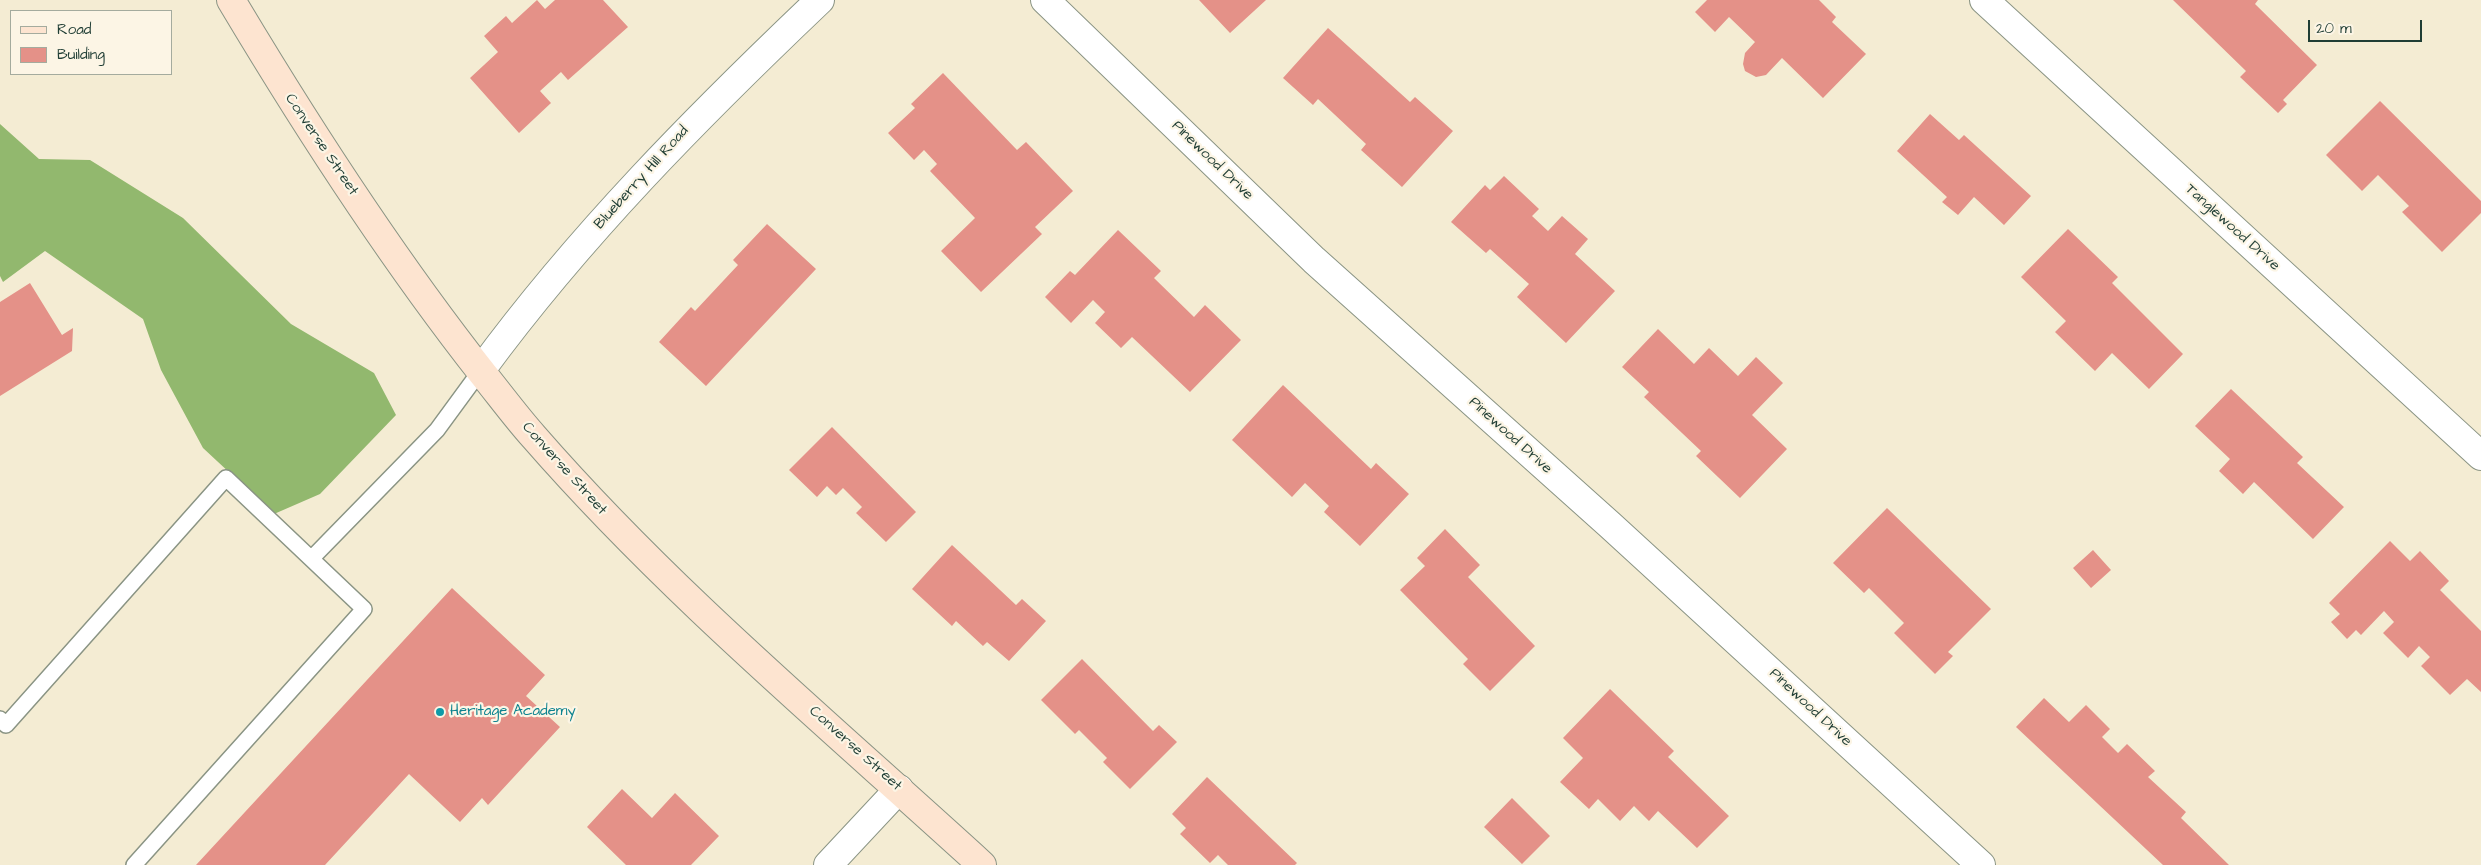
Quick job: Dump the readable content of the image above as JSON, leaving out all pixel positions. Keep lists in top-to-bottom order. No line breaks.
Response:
{"streets":{"main road":["Converse Street"],"street":["Pinewood Drive","Blueberry Hill Road","Tanglewood Drive"]},"crossings":[["Converse Street","Blueberry Hill Road"]],"places":["Heritage Academy"],"legend":["Road","Building"],"scale_bar":"20 m"}
